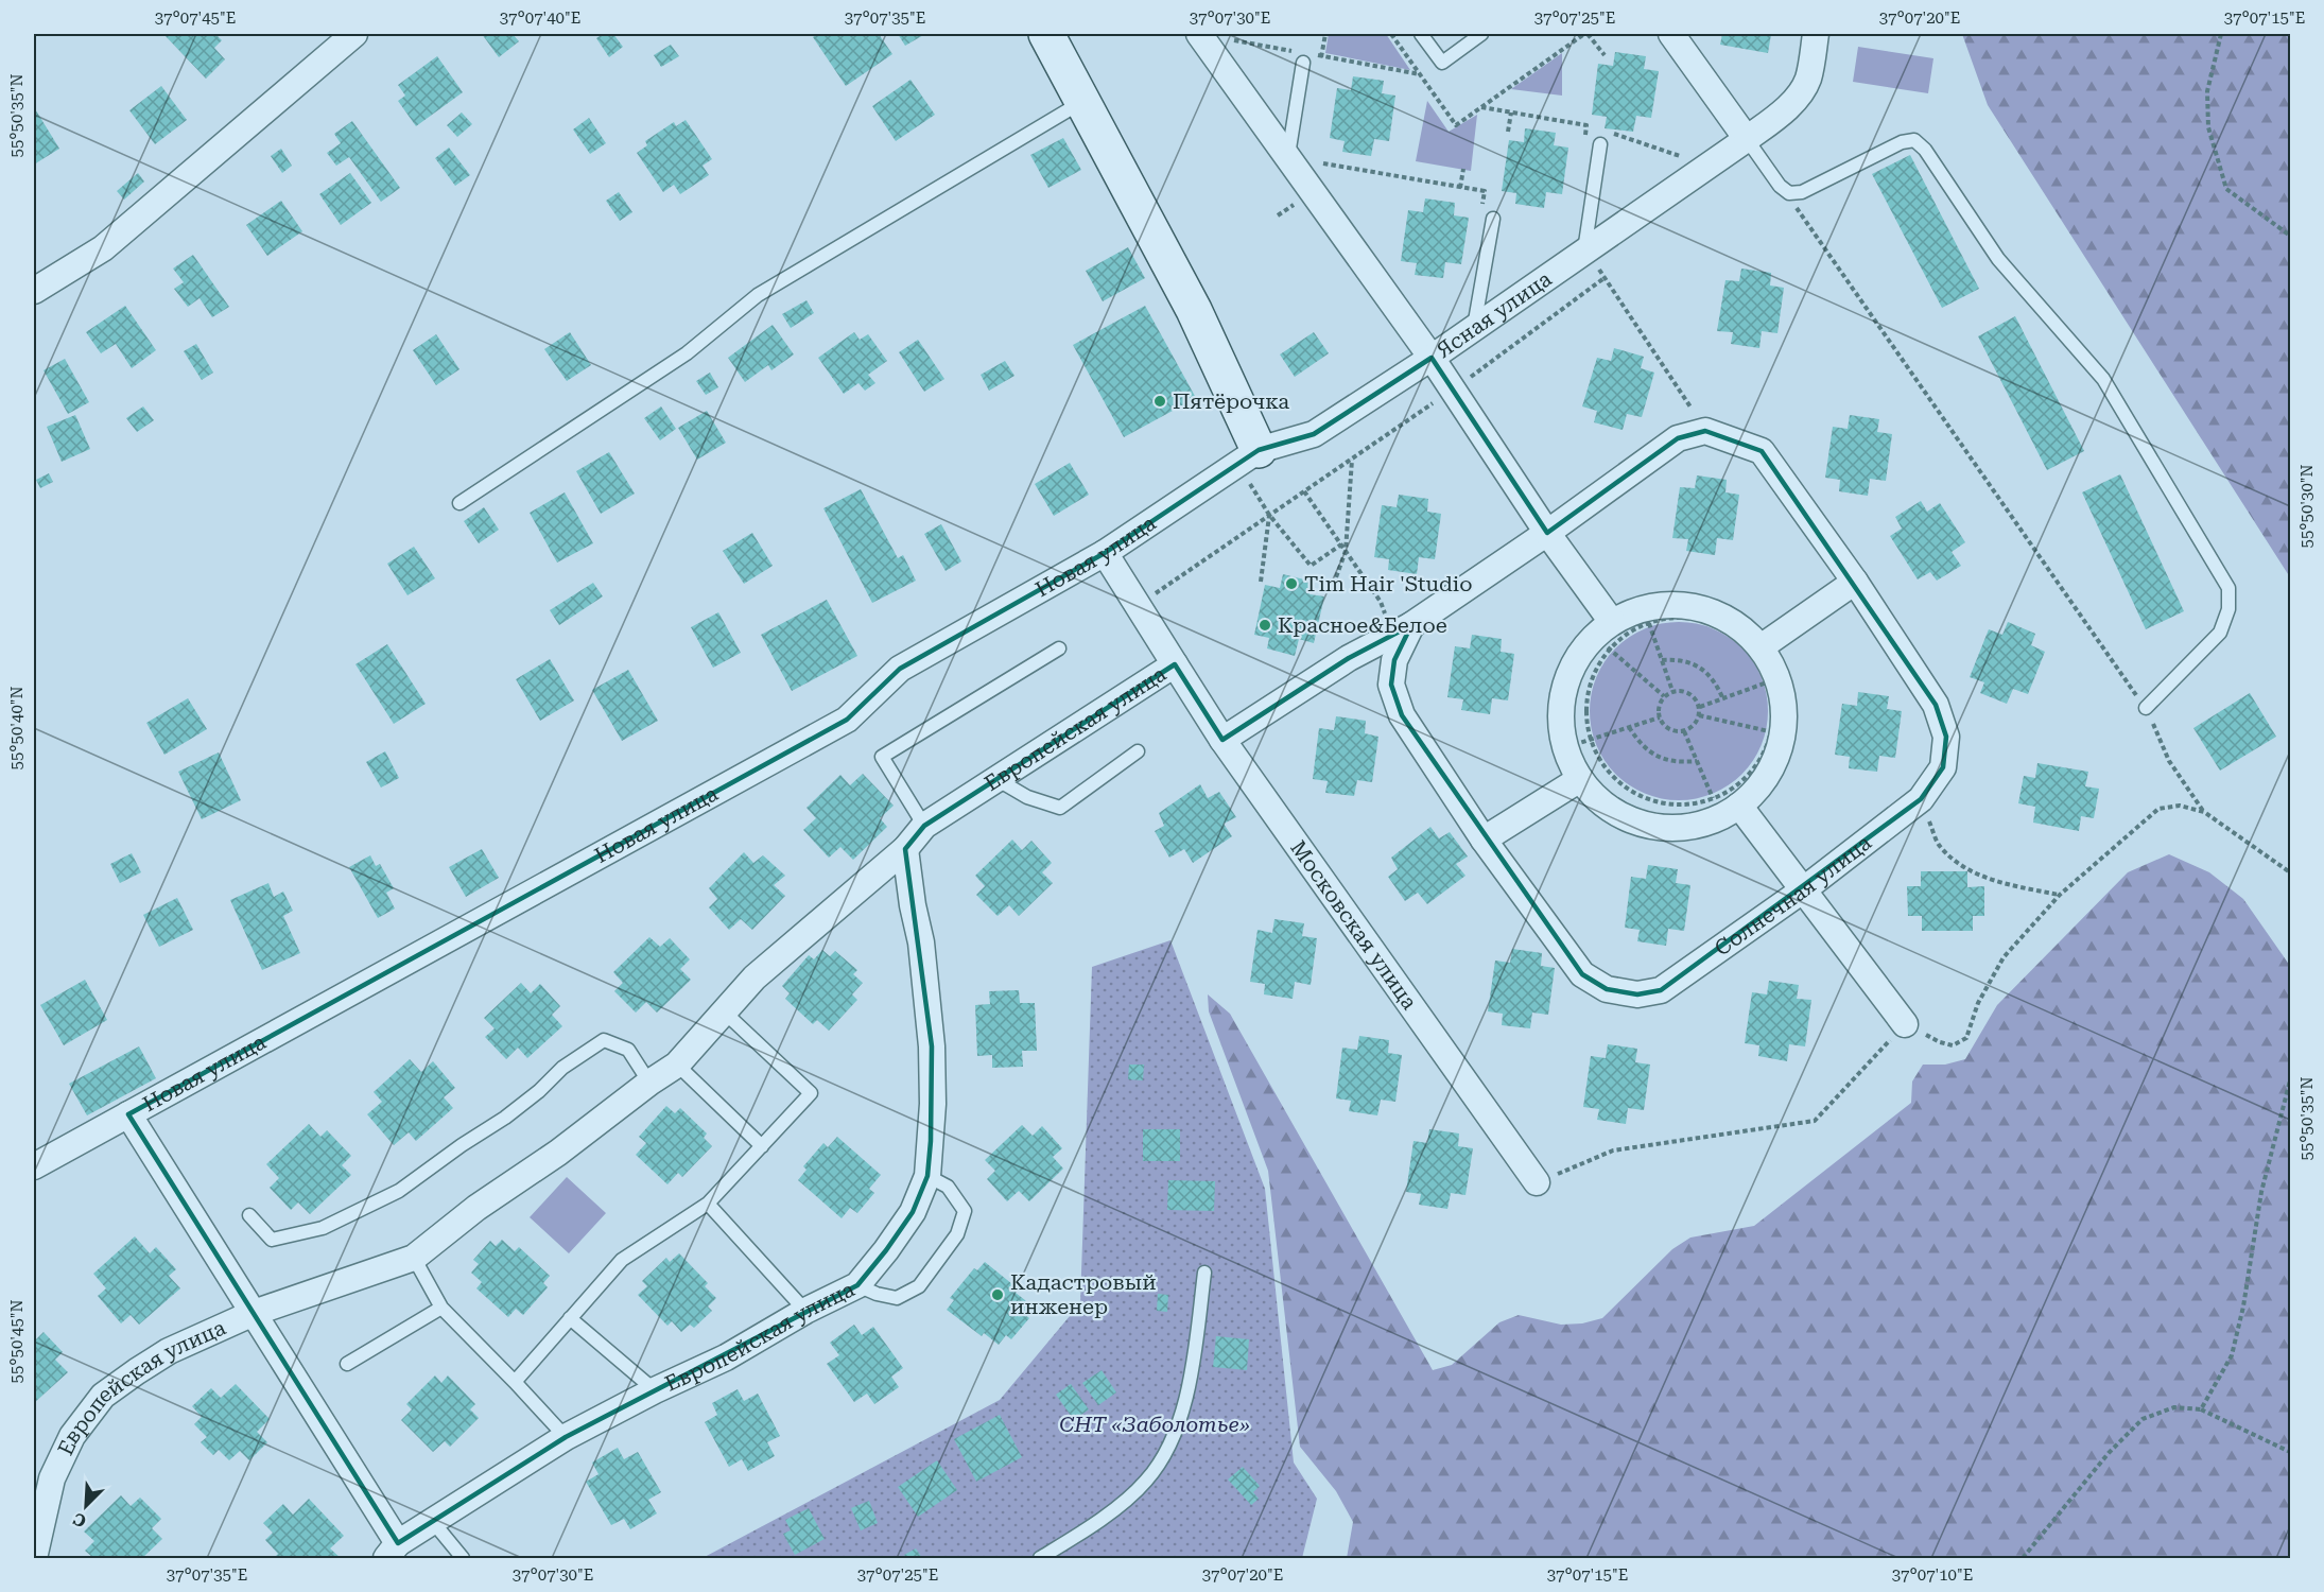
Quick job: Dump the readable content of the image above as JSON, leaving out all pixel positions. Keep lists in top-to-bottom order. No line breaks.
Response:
{"streets":{"street":["Ясная улица","Новая улица","Европейская улица","Солнечная улица","Московская улица"]},"crossings":[["Ясная улица","Новая улица"],["Новая улица","Европейская улица"],["Европейская улица","Московская улица"],["Солнечная улица","Московская улица"]],"parks":["СНТ «Заболотье»"],"places":["Пятёрочка","Tim Hair 'Studio","Красное&Белое","Кадастровый инженер"],"north":"bottom left","coordinates":["37°07'45\"E","37°07'40\"E","37°07'35\"E","37°07'30\"E","37°07'25\"E","37°07'20\"E","37°07'15\"E","55°50'35\"N","55°50'30\"N","55°50'40\"N","55°50'45\"N","37°07'10\"E"]}
